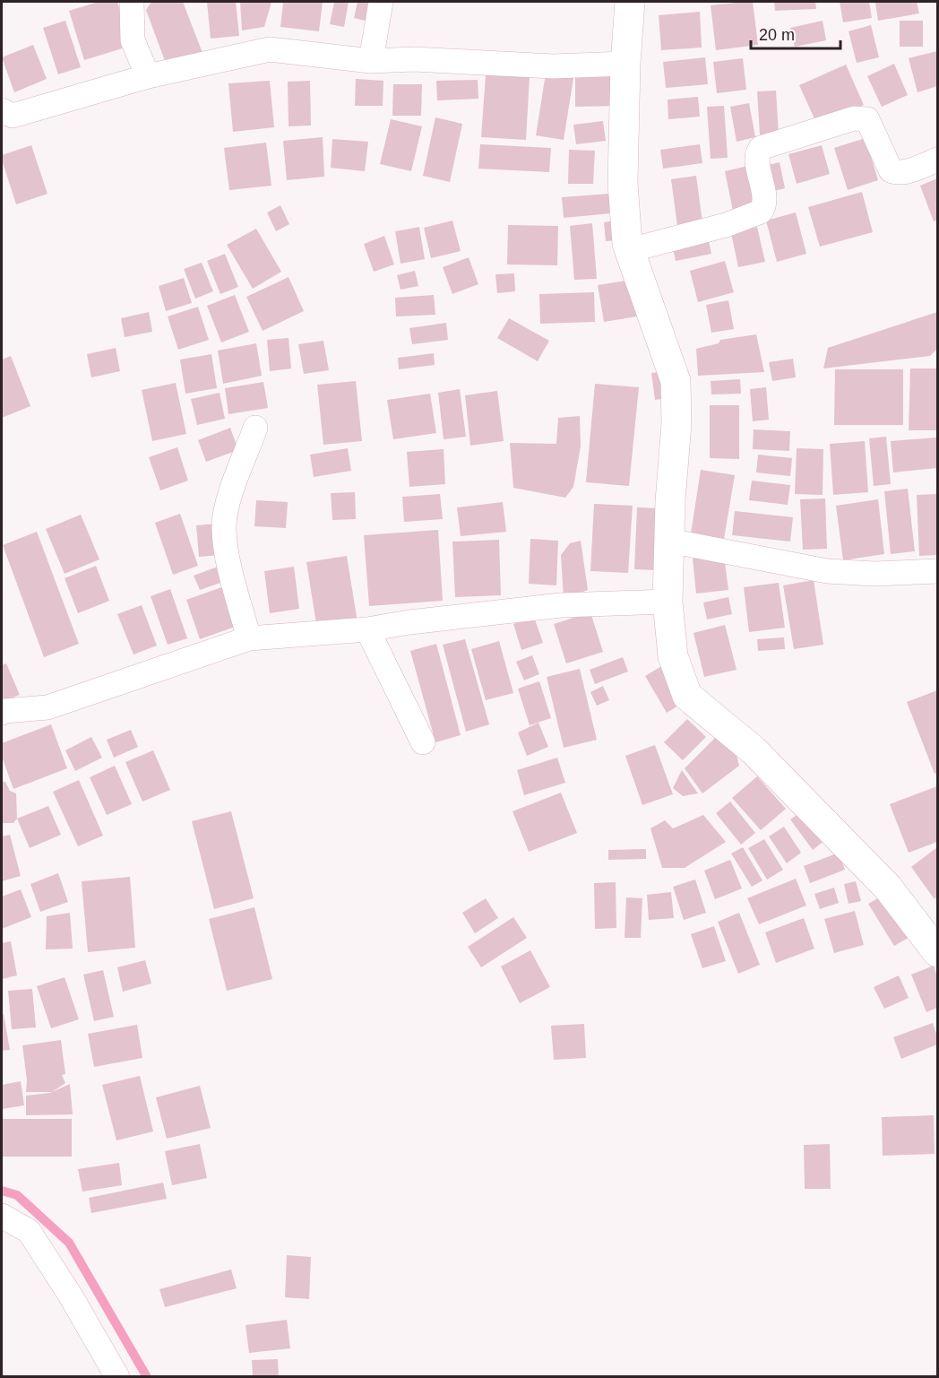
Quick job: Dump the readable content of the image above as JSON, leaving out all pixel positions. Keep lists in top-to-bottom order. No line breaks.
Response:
{"scale_bar":"20 m"}
